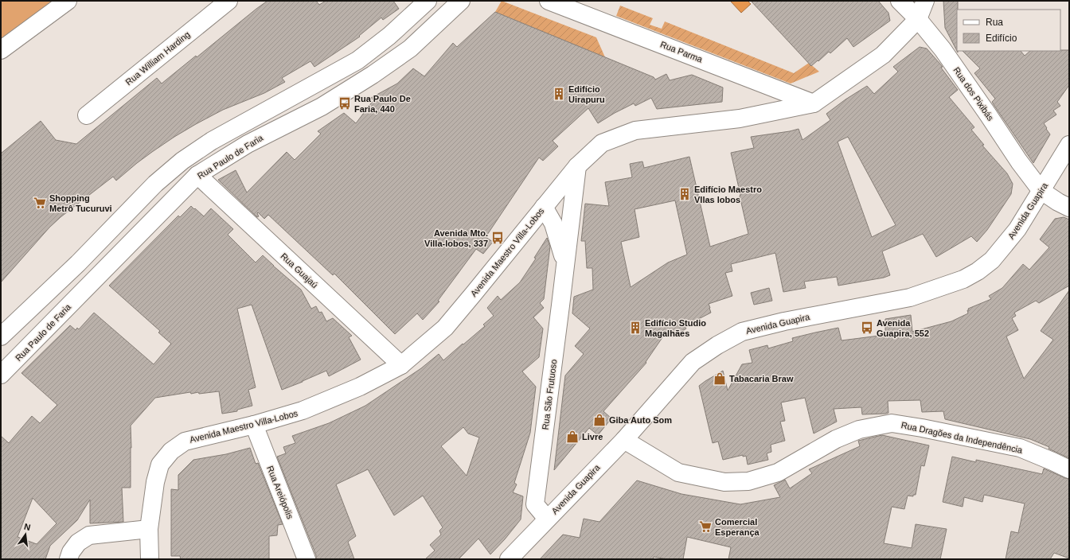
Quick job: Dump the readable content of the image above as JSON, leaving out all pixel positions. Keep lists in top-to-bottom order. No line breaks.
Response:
{"streets":{"street":["Rua Parma","Rua William Harding","Rua dos Pixibás","Rua Paulo de Faria","Avenida Guapira","Avenida Maestro Villa-Lobos","Rua Guajaú","Rua São Frutuoso","Rua Dragões da Independência","Rua Areiópolis"]},"crossings":[["Rua Parma","Avenida Maestro Villa-Lobos"],["Rua dos Pixibás","Avenida Guapira"],["Rua dos Pixibás","Avenida Maestro Villa-Lobos"],["Rua Paulo de Faria","Rua Guajaú"],["Avenida Guapira","Rua São Frutuoso"],["Avenida Guapira","Rua Dragões da Independência"],["Avenida Maestro Villa-Lobos","Rua Guajaú"],["Avenida Maestro Villa-Lobos","Rua São Frutuoso"],["Avenida Maestro Villa-Lobos","Rua Areiópolis"]],"places":{"building":["Edifício Uirapuru","Edifício Maestro Vllas lobos","Edifício Studio Magalhães"],"bus stop":["Rua Paulo De Faria, 440","Avenida Mto. Villa-lobos, 337","Avenida Guapira, 552"],"supermarket":["Shopping Metrô Tucuruvi","Comercial Esperança"],"shop":["Tabacaria Braw","Giba Auto Som","Livre"]},"legend":["Rua","Edifício"],"north":"top"}
